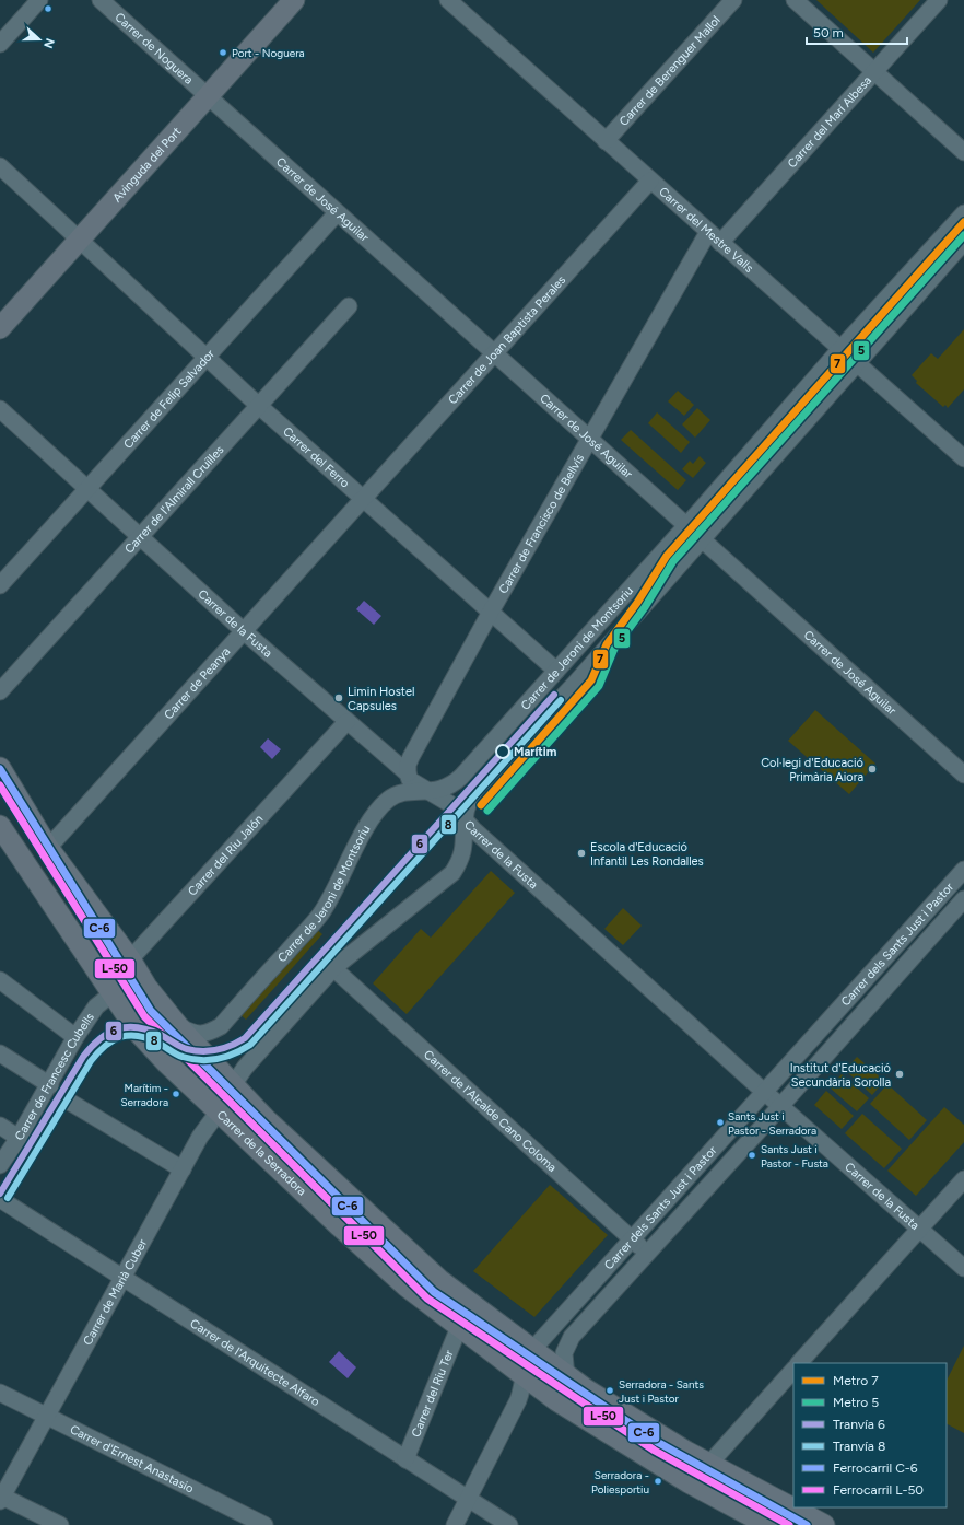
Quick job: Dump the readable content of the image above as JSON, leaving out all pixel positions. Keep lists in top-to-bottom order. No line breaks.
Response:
{"streets":{"main road":["Avinguda del Port","Carrer de la Serradora"],"street":["Carrer de Noguera","Carrer de Berenguer Mallol","Carrer del Marí Albesa","Carrer de José Aguilar","Carrer del Mestre Valls","Carrer de Joan Baptista Perales","Carrer de Felip Salvador","Carrer del Ferro","Carrer de l'Almirall Cruïlles","Carrer de Francisco de Bellvís","Carrer de la Fusta","Carrer de Jeroni de Montsoriu","Carrer de Peanya","Carrer del Riu Jalón","Carrer dels Sants Just i Pastor","Carrer de Francesc Cubells","Carrer de l'Alcalde Cano Coloma","Carrer de Marià Cuber","Carrer de l'Arquitecte Alfaro","Carrer del Riu Ter","Carrer d'Ernest Anastasio"]},"crossings":[["Carrer de Noguera","Avinguda del Port"],["Carrer de Noguera","Carrer de José Aguilar"],["Carrer de Berenguer Mallol","Carrer del Mestre Valls"],["Carrer del Marí Albesa","Carrer del Mestre Valls"],["Carrer del Marí Albesa","Carrer de Francisco de Bellvís"],["Avinguda del Port","Carrer de José Aguilar"],["Avinguda del Port","Carrer del Ferro"],["Carrer de José Aguilar","Carrer de Joan Baptista Perales"],["Carrer de José Aguilar","Carrer de Felip Salvador"],["Carrer de José Aguilar","Carrer de Francisco de Bellvís"],["Carrer de José Aguilar","Carrer de Jeroni de Montsoriu"],["Carrer del Mestre Valls","Carrer de Joan Baptista Perales"],["Carrer del Mestre Valls","Carrer de Francisco de Bellvís"],["Carrer del Mestre Valls","Carrer de Jeroni de Montsoriu"],["Carrer de Joan Baptista Perales","Carrer del Ferro"],["Carrer de Joan Baptista Perales","Carrer de Peanya"],["Carrer de Felip Salvador","Carrer del Ferro"],["Carrer de Felip Salvador","Carrer de la Fusta"],["Carrer del Ferro","Carrer de l'Almirall Cruïlles"],["Carrer del Ferro","Carrer de Francisco de Bellvís"],["Carrer del Ferro","Carrer de Jeroni de Montsoriu"],["Carrer del Ferro","Carrer de Peanya"],["Carrer de l'Almirall Cruïlles","Carrer de la Fusta"],["Carrer de Francisco de Bellvís","Carrer de la Fusta"],["Carrer de la Fusta","Carrer de Jeroni de Montsoriu"],["Carrer de la Fusta","Carrer de Peanya"],["Carrer de la Fusta","Carrer del Riu Jalón"],["Carrer de la Fusta","Carrer dels Sants Just i Pastor"],["Carrer de Jeroni de Montsoriu","Carrer de l'Alcalde Cano Coloma"],["Carrer de Jeroni de Montsoriu","Carrer de Marià Cuber"],["Carrer del Riu Jalón","Carrer de Francesc Cubells"],["Carrer del Riu Jalón","Carrer de la Serradora"],["Carrer dels Sants Just i Pastor","Carrer de l'Alcalde Cano Coloma"],["Carrer dels Sants Just i Pastor","Carrer de la Serradora"],["Carrer dels Sants Just i Pastor","Carrer de l'Arquitecte Alfaro"],["Carrer de Francesc Cubells","Carrer de la Serradora"],["Carrer de la Serradora","Carrer de Marià Cuber"],["Carrer de la Serradora","Carrer del Riu Ter"],["Carrer de Marià Cuber","Carrer de l'Arquitecte Alfaro"],["Carrer de Marià Cuber","Carrer d'Ernest Anastasio"],["Carrer de l'Arquitecte Alfaro","Carrer del Riu Ter"]],"places":["Port - Noguera","Limin Hostel Capsules","Marítim","Col·legi d'Educació Primària Aiora","Escola d'Educació Infantil Les Rondalles","Institut d'Educació Secundària Sorolla","Marítim - Serradora","Sants Just i Pastor - Serradora","Sants Just i Pastor - Fusta","Serradora - Sants Just i Pastor","Serradora - Poliesportiu"],"lines":["metro line 7","metro line 5","tram line 6","tram line 8","rail line C-6","rail line L-50"],"legend":["Metro 7","Metro 5","Tranvía 6","Tranvía 8","Ferrocarril C-6","Ferrocarril L-50"],"scale_bar":"50 m","north":"right"}
